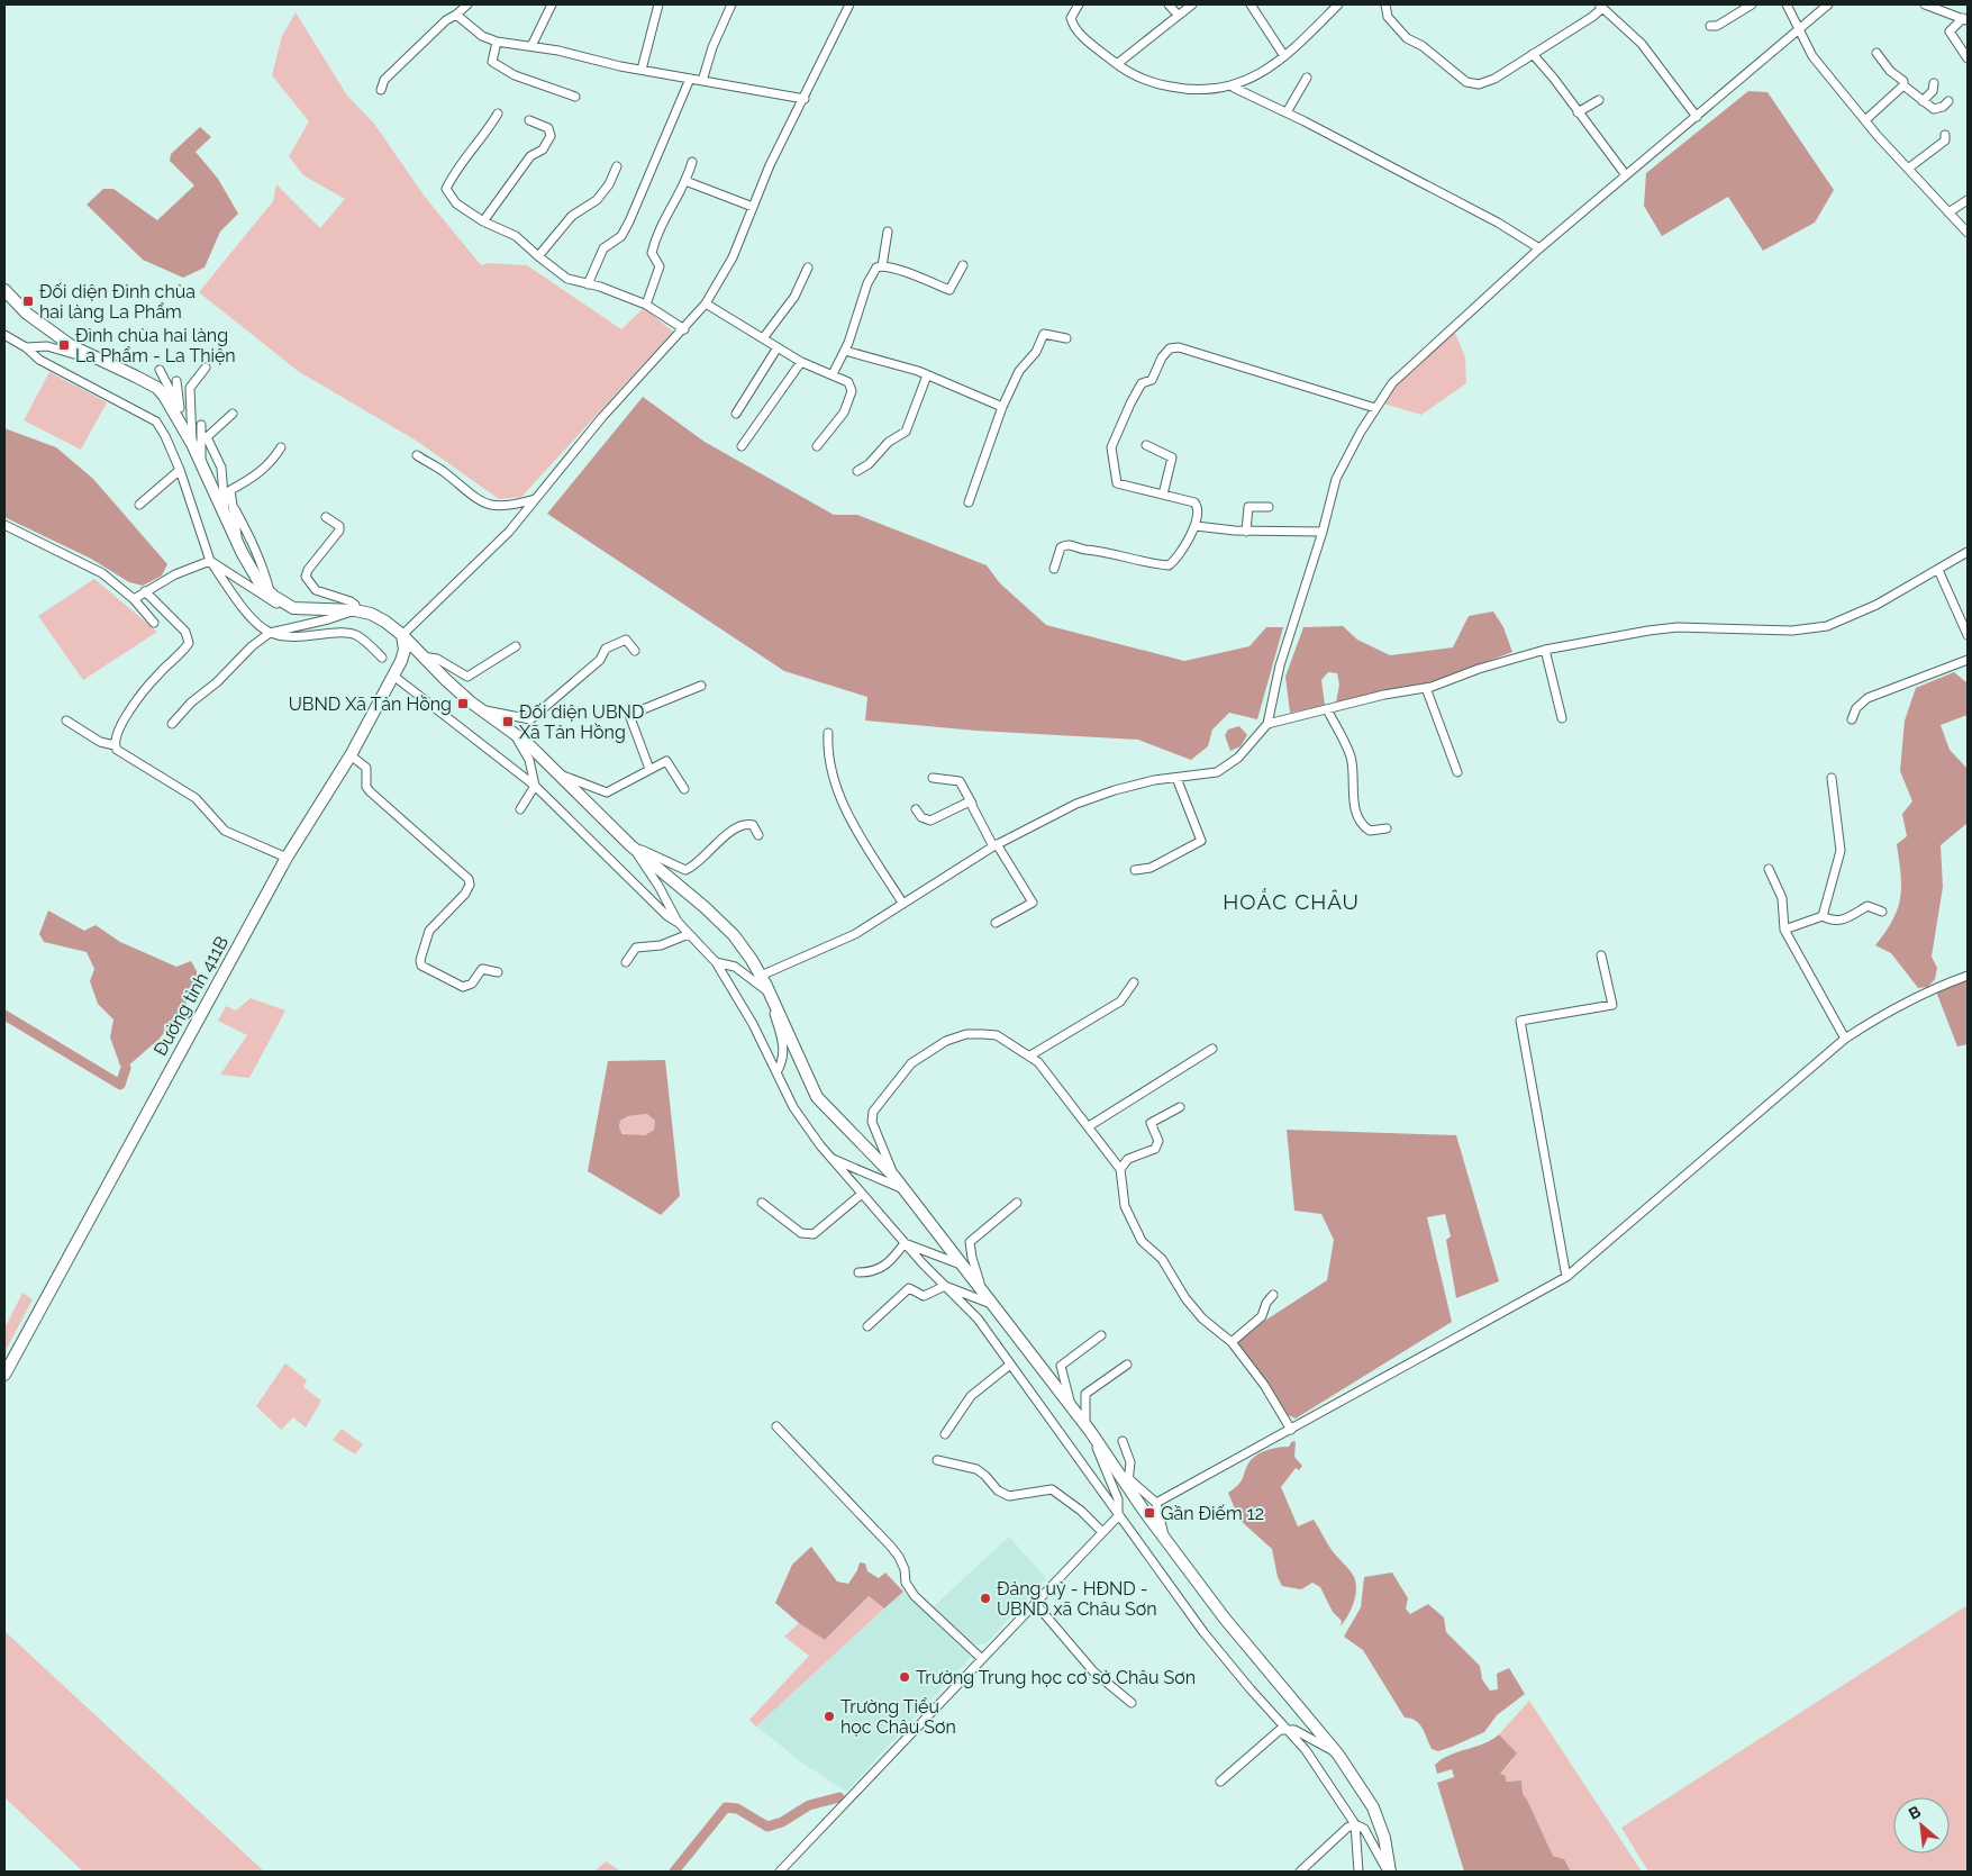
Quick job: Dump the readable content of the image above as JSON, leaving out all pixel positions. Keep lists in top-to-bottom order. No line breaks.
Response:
{"streets":{"main road":["Đường tỉnh 411B"]},"districts":["HOẮC CHÂU"],"places":{"transit":["Đối diện Đình chùa hai làng La Phẩm","Đình chùa hai làng La Phẩm - La Thiện","UBND Xã Tản Hồng","Đối diện UBND Xã Tản Hồng","Gần Điếm 12"],"other":["Đảng uỷ - HĐND - UBND xã Châu Sơn","Trường Trung học cơ sở Châu Sơn","Trường Tiểu học Châu Sơn"]},"north":"top left"}
